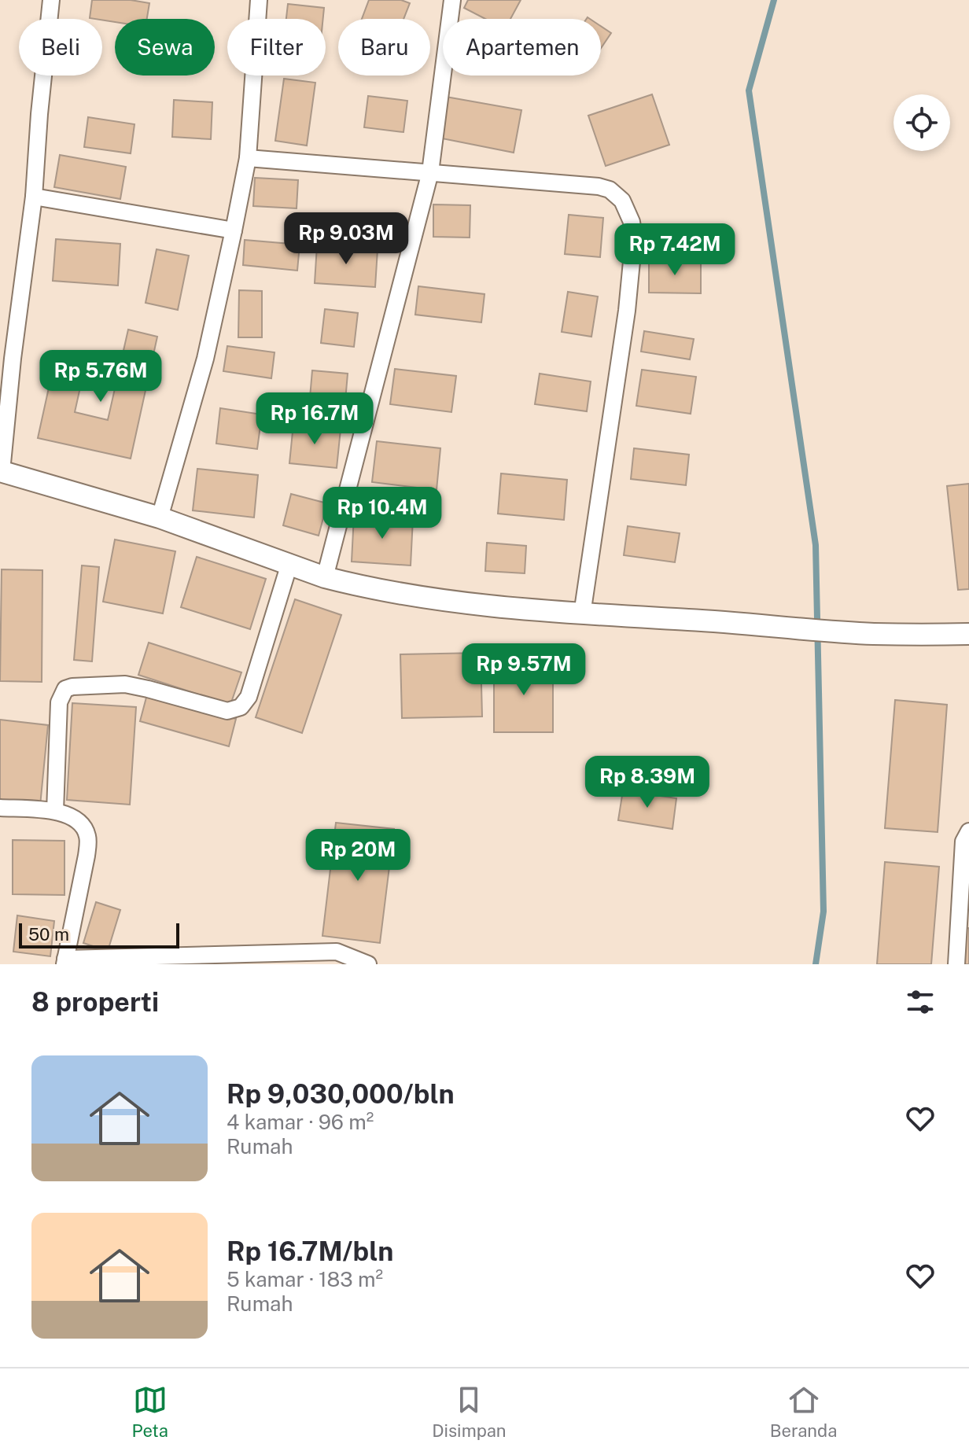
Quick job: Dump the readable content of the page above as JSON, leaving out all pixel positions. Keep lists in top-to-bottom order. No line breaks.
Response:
{"scale_bar":"50 m","page":{"chip":["Beli","Sewa","Filter","Baru","Apartemen"],"price":["Rp 9.03M","Rp 7.42M","Rp 5.76M","Rp 16.7M","Rp 10.4M","Rp 9.57M","Rp 8.39M","Rp 20M"],"scale":"50 m","heading":"8 properti","list":[{"name":"Rp 9,030,000/bln","note":"4 kamar · 96 m² · Rumah"},{"name":"Rp 16.7M/bln","note":"5 kamar · 183 m² · Rumah"}],"tabs":["Peta","Disimpan","Beranda"]}}
